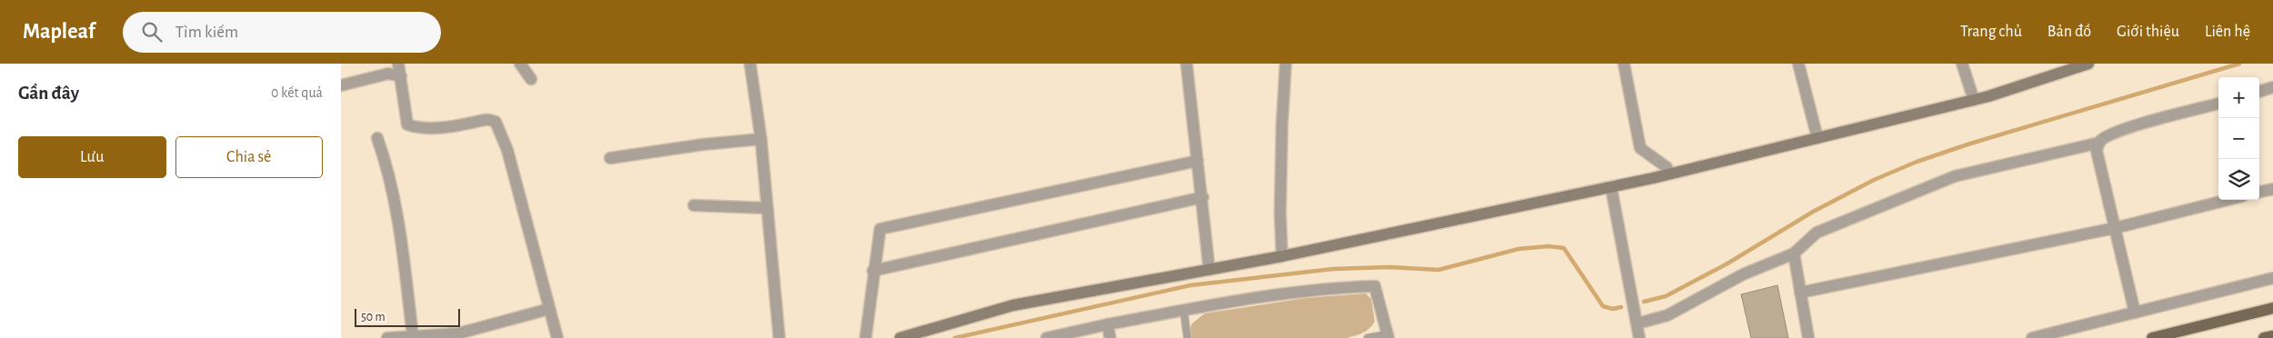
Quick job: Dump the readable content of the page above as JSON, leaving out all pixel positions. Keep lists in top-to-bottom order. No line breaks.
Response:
{"scale_bar":"50 m","page":{"header":"Mapleaf","search":"Tìm kiếm","nav":["Trang chủ","Bản đồ","Giới thiệu","Liên hệ"],"heading":["Gần đây","0 kết quả"],"map_buttons":["+","−"],"buttons":["Lưu","Chia sẻ"],"scale":"50 m"}}
